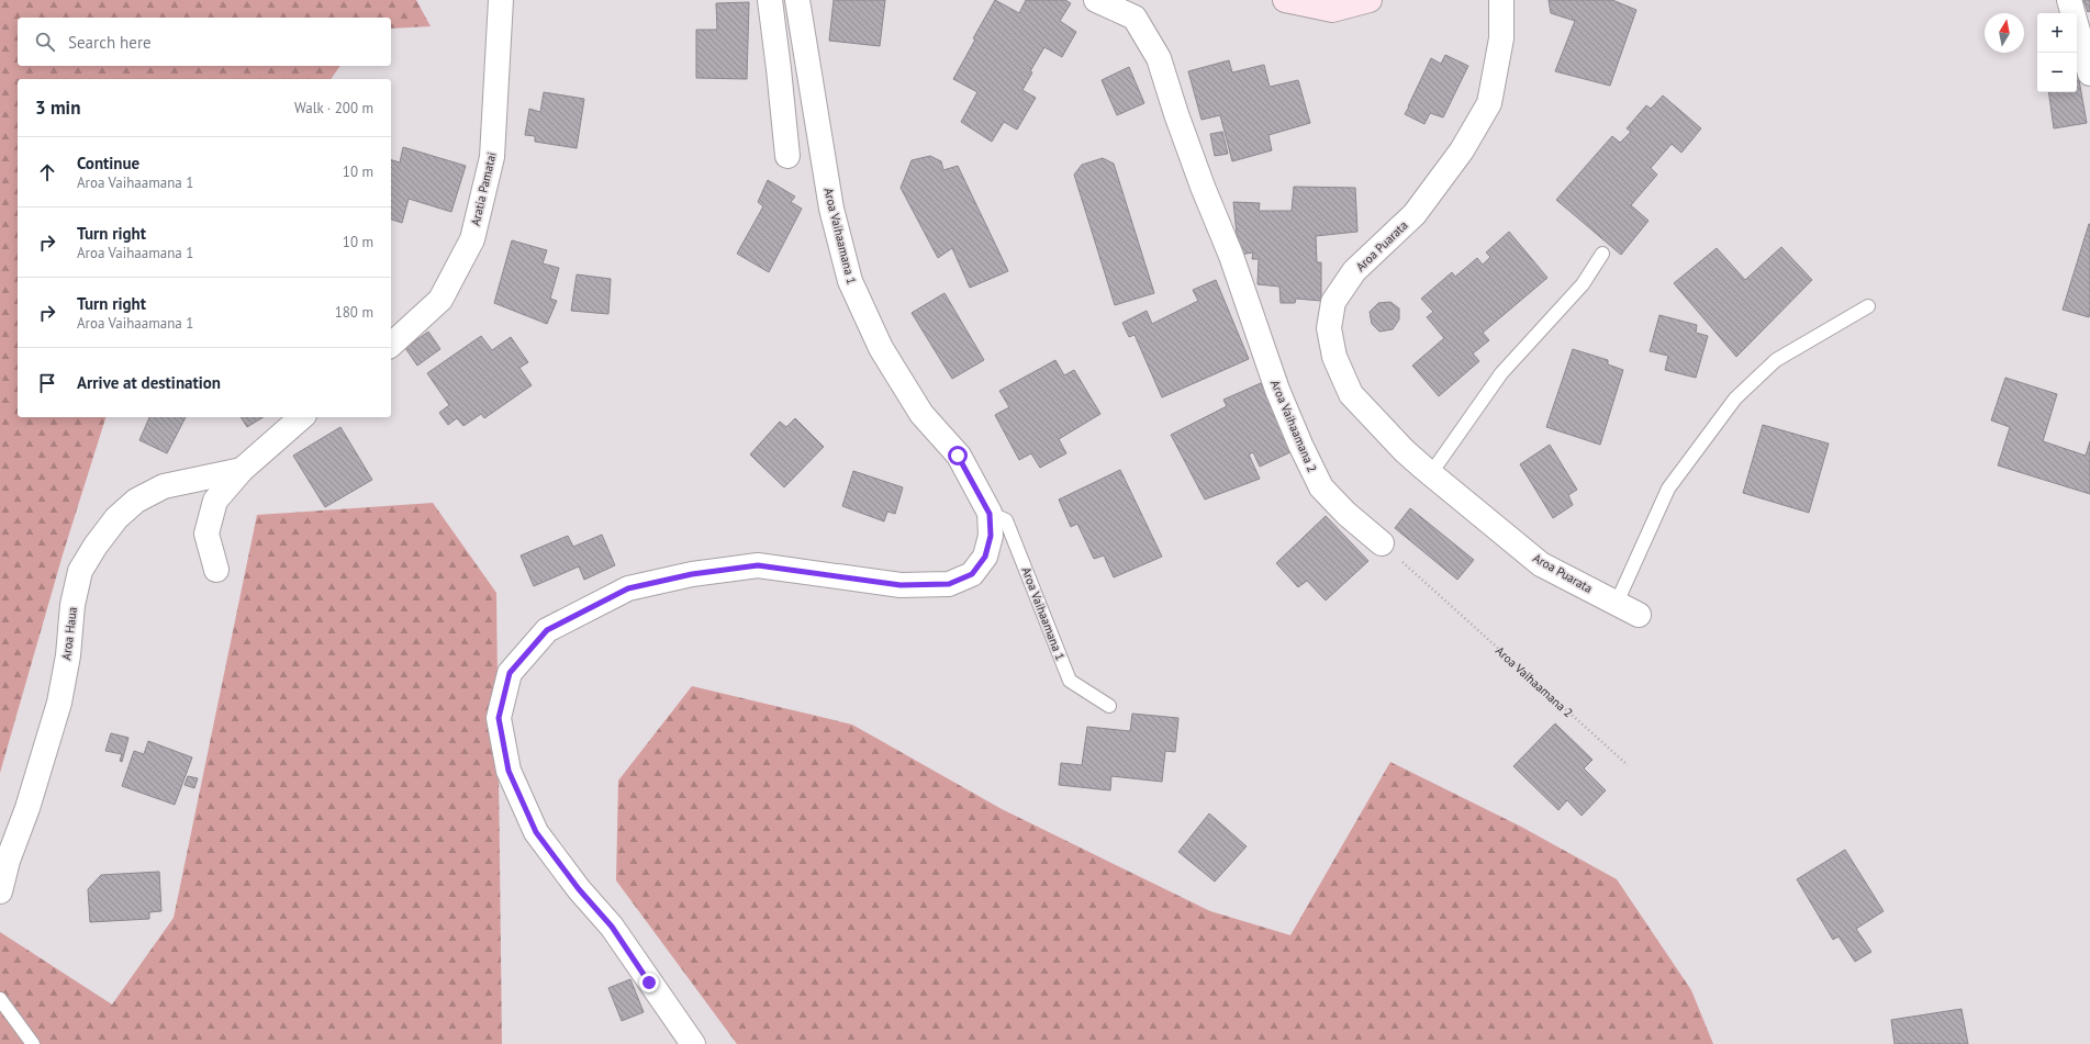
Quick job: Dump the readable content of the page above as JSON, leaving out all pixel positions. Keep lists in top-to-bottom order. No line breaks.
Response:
{"streets":{"street":["Aratia Pamatai","Aroa Vaihaamana 1","Aroa Puarata","Aroa Vaihaamana 2","Aroa Haua"]},"north":"top","page":{"map_buttons":["+","−"],"search":"Search here","heading":["3 min","Walk · 200 m"],"list":[["Continue","Aroa Vaihaamana 1","10 m"],["Turn right","Aroa Vaihaamana 1","10 m"],["Turn right","Aroa Vaihaamana 1","180 m"],"Arrive at destination"]}}
